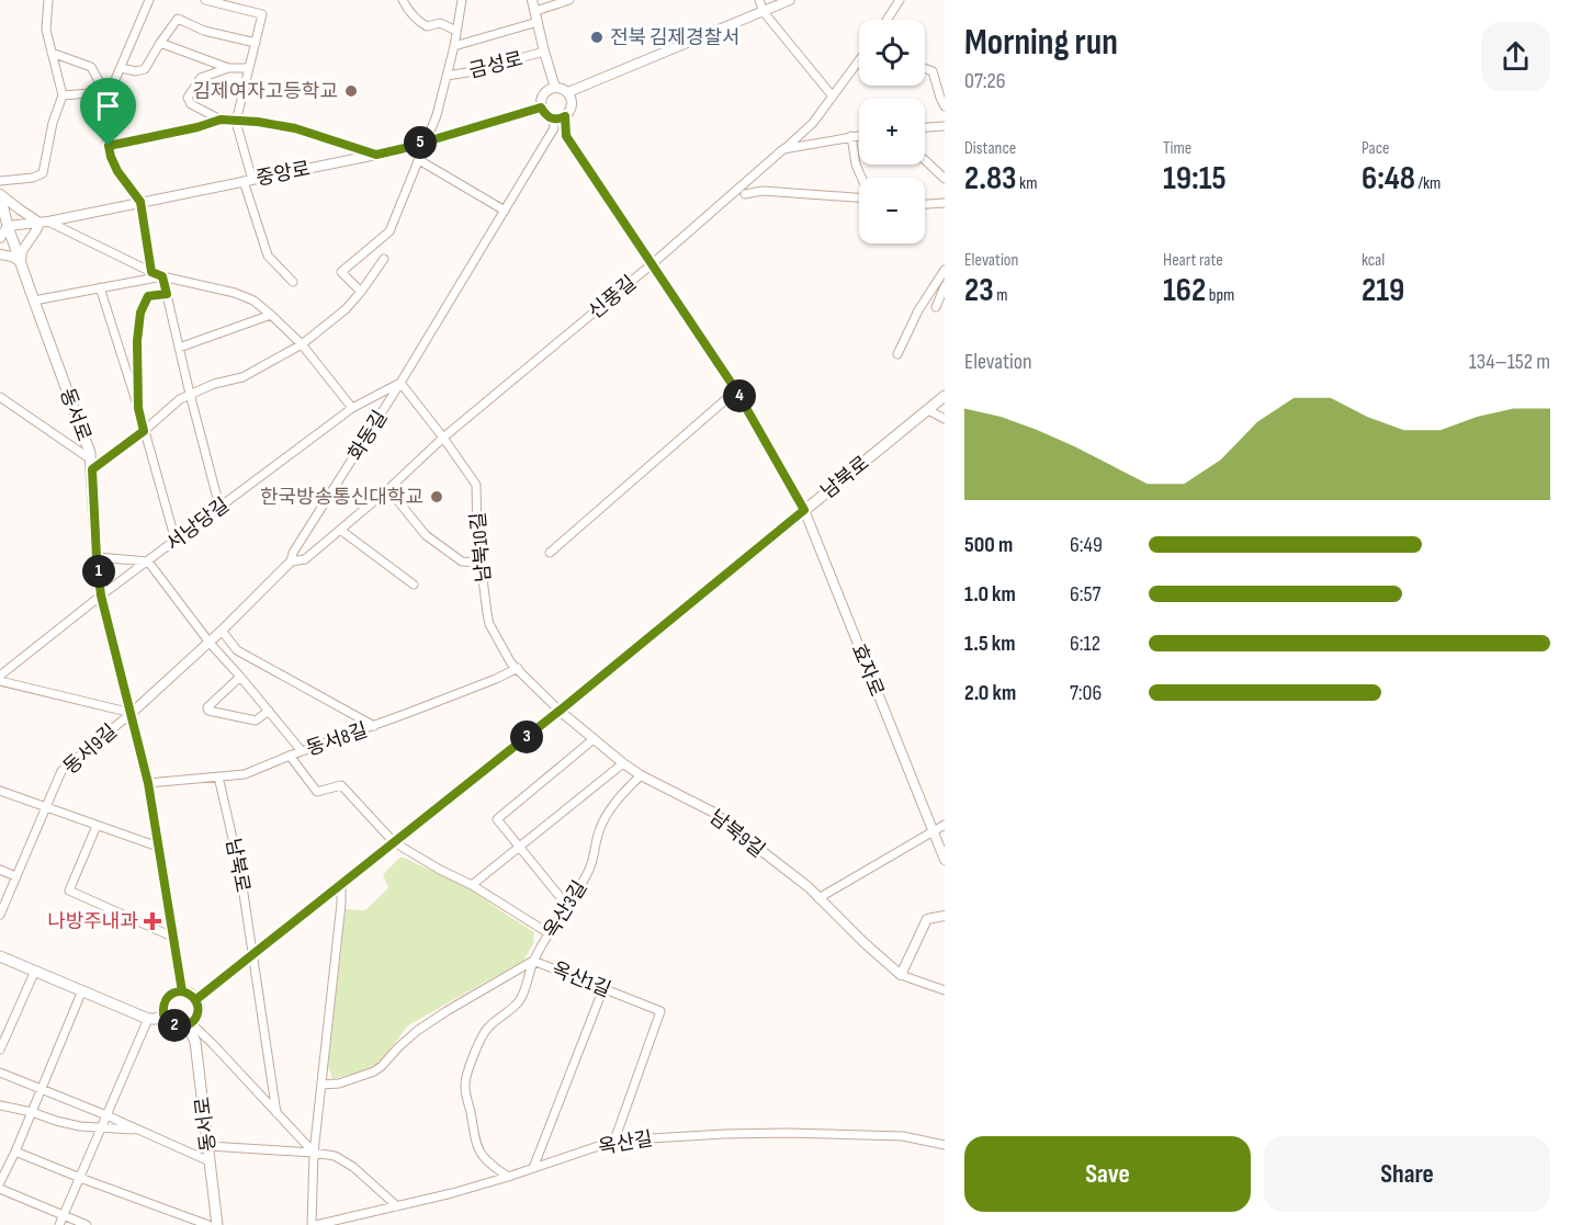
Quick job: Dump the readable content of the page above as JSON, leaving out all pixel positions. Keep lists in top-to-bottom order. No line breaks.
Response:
{"streets":{"main road":["동서로","남북로"],"street":["금성로","중앙로","신풍길","화동길","서낭당길","남북10길","효자로","동서8길","동서9길","남북9길","옥산3길","옥산1길","옥산길"]},"crossings":[["금성로","중앙로"],["금성로","화동길"],["중앙로","동서로"],["중앙로","화동길"],["신풍길","화동길"],["신풍길","남북10길"],["동서로","화동길"],["동서로","남북로"],["동서로","서낭당길"],["동서로","동서8길"],["동서로","동서9길"],["화동길","서낭당길"],["화동길","남북10길"],["화동길","동서9길"],["남북로","남북10길"],["남북로","효자로"],["남북로","동서8길"],["남북로","남북9길"],["서낭당길","남북10길"],["남북10길","동서8길"],["남북10길","남북9길"],["남북9길","옥산3길"],["옥산3길","옥산1길"],["옥산3길","옥산길"],["옥산1길","옥산길"]],"places":{"other":["전북 김제경찰서","김제여자고등학교","한국방송통신대학교"],"health":["나방주내과"]},"page":{"heading":["Morning run","07:26"],"map_buttons":["+","−"],"stats":[["Distance","2.83 km"],["Time","19:15"],["Pace","6:48 /km"],["Elevation","23 m"],["Heart rate","162 bpm"],["kcal","219"]],"pins":["5","4","1","3","2"],"chart":["Elevation","134–152 m"],"list":[{"name":"500 m","note":"6:49"},{"name":"1.0 km","note":"6:57"},{"name":"1.5 km","note":"6:12"},{"name":"2.0 km","note":"7:06"}],"buttons":["Save","Share"]}}
